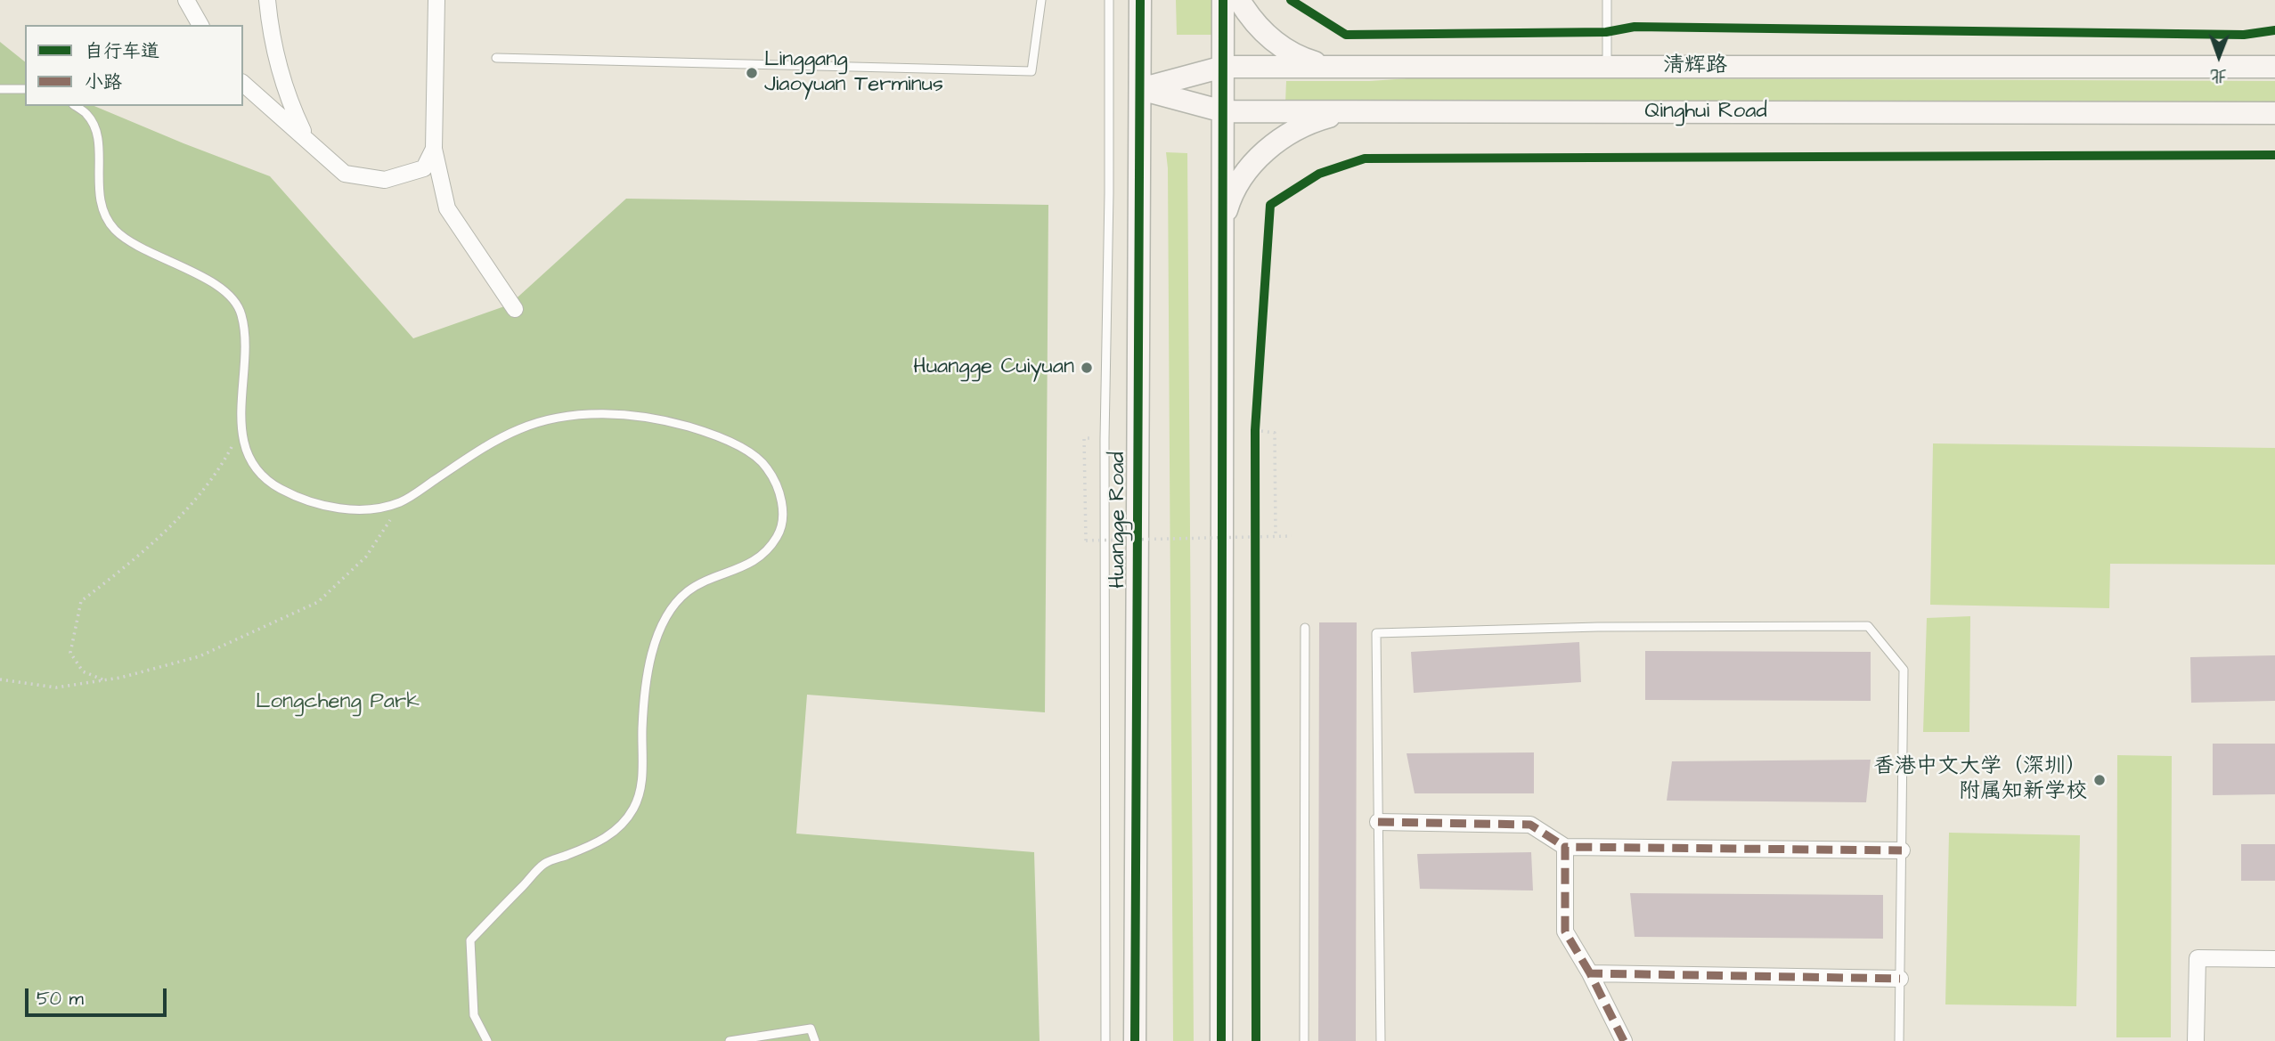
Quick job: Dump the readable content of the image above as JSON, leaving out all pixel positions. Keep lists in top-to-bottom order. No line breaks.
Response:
{"streets":{"main road":["清辉路","Qinghui Road","Huangge Road"]},"crossings":[["清辉路","Qinghui Road"],["清辉路","Huangge Road"],["Qinghui Road","Huangge Road"]],"parks":["Longcheng Park"],"places":["Linggang Jiaoyuan Terminus","Huangge Cuiyuan","香港中文大学（深圳） 附属知新学校"],"legend":["自行车道","小路"],"scale_bar":"50 m","north":"bottom"}
